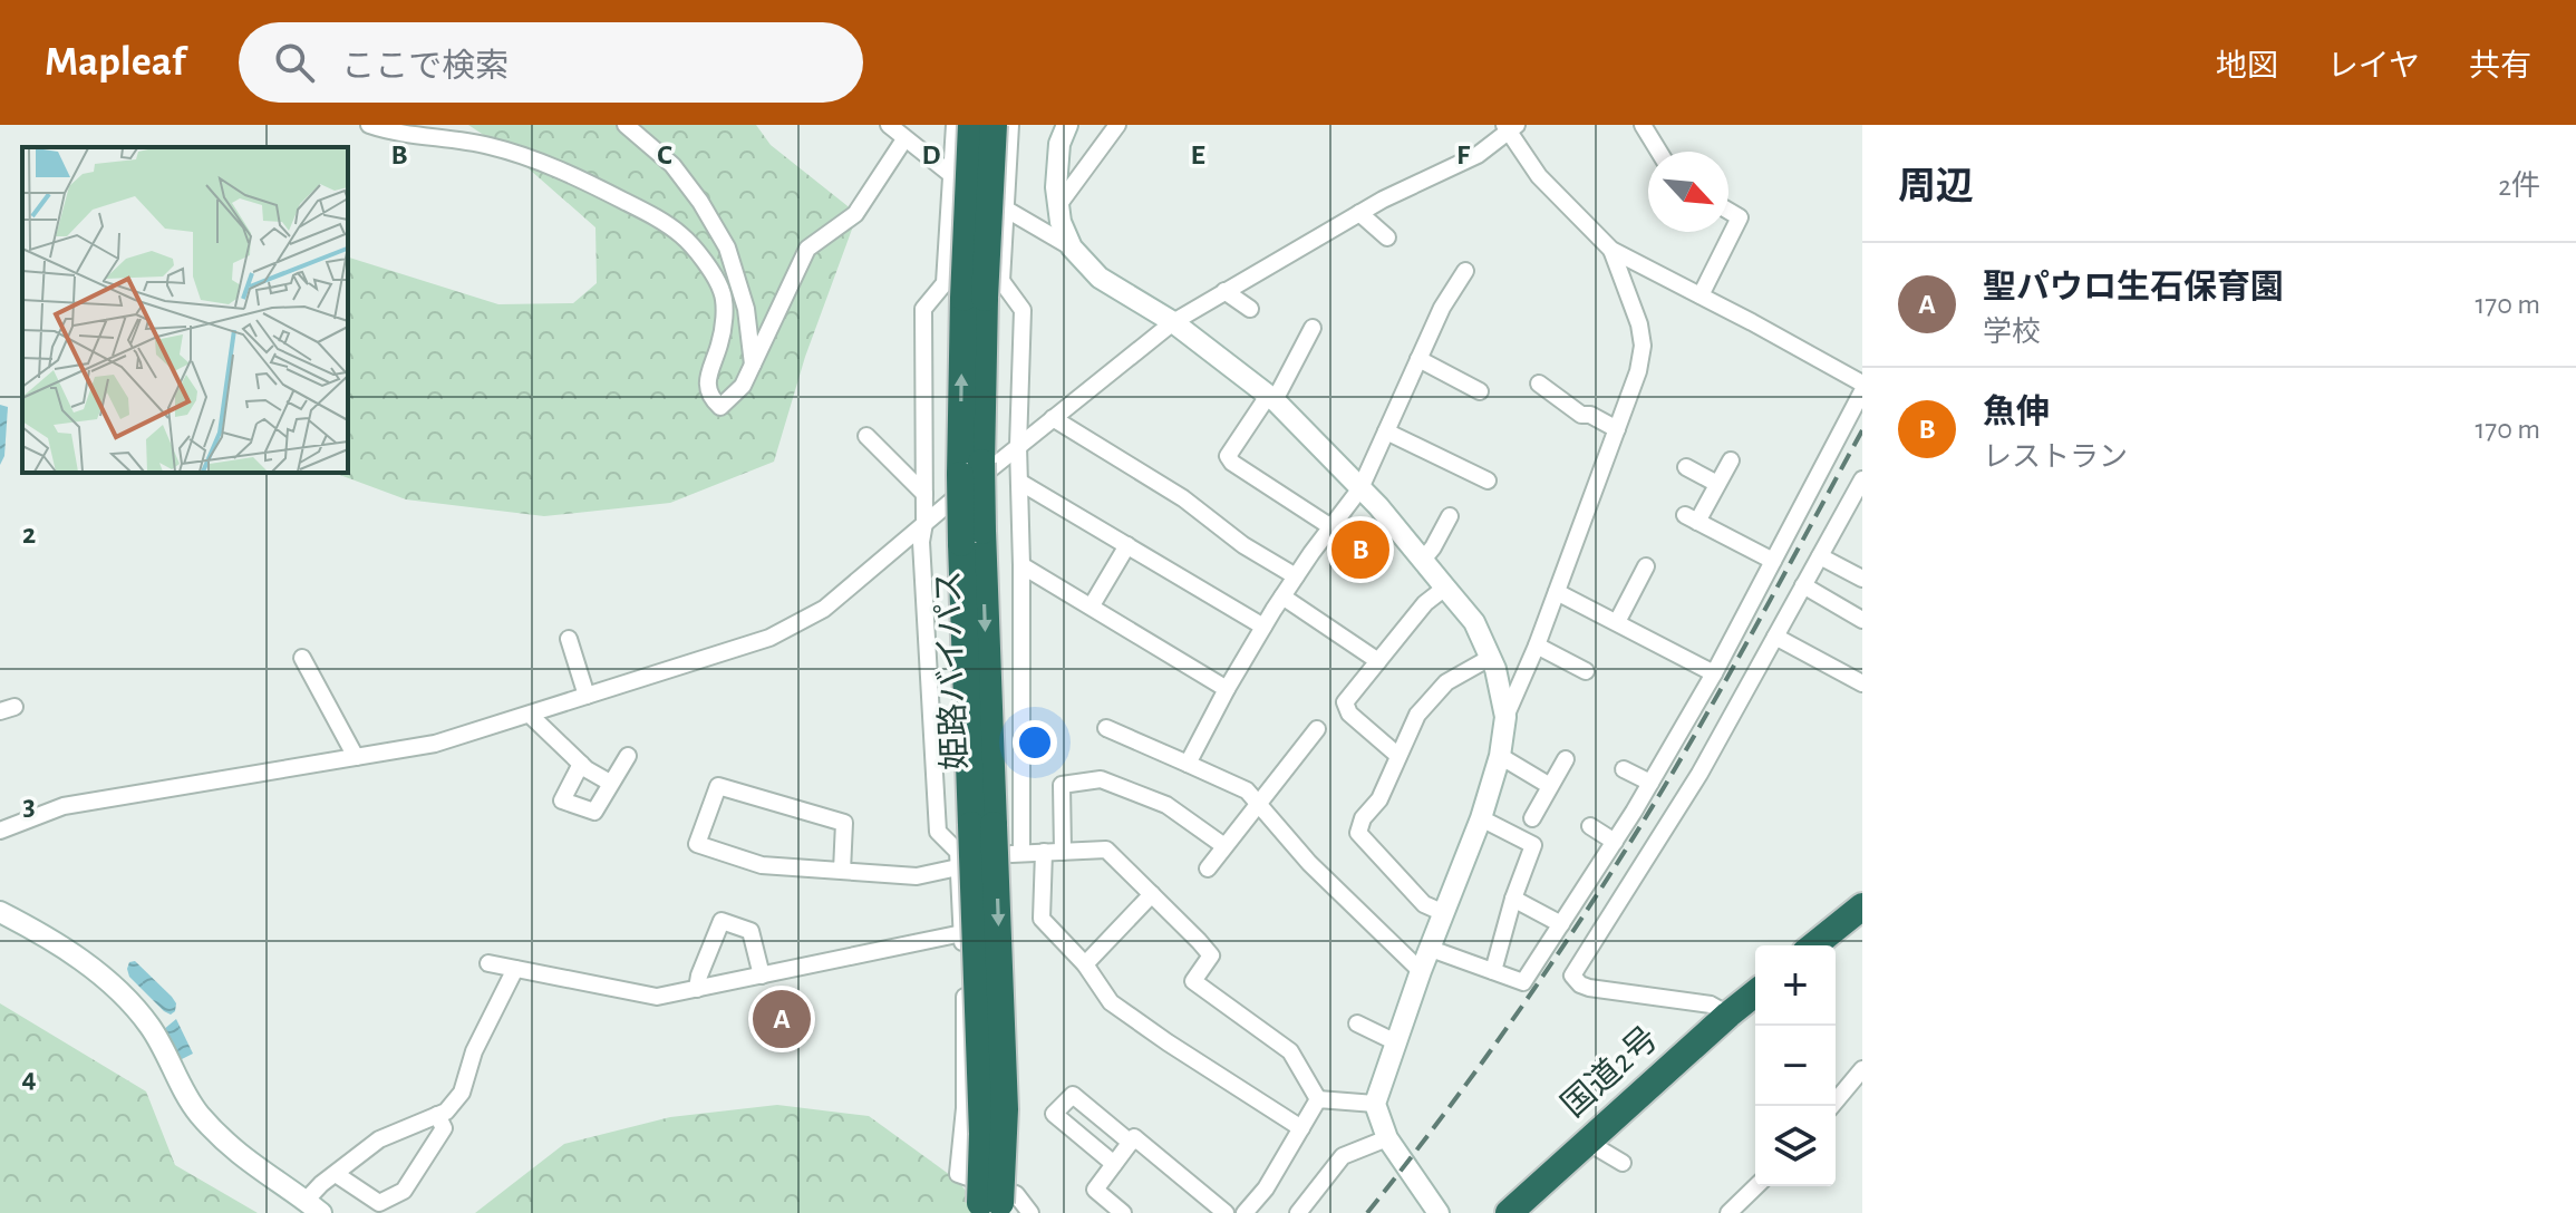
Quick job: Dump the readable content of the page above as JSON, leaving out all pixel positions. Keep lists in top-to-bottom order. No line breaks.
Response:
{"streets":{"highway":["姫路バイパス","国道2号"]},"north":"bottom right","page":{"header":"Mapleaf","search":"ここで検索","nav":["地図","レイヤ","共有"],"heading":["周辺","2件"],"list":[{"mark":"A","name":"聖パウロ生石保育園","note":"学校","value":"170 m"},{"mark":"B","name":"魚伸","note":"レストラン","value":"170 m"}],"pins":["B","A"],"map_buttons":["+","−"]},"grid":{"columns":["B","C","D","E","F"],"rows":["2","3","4"]}}
